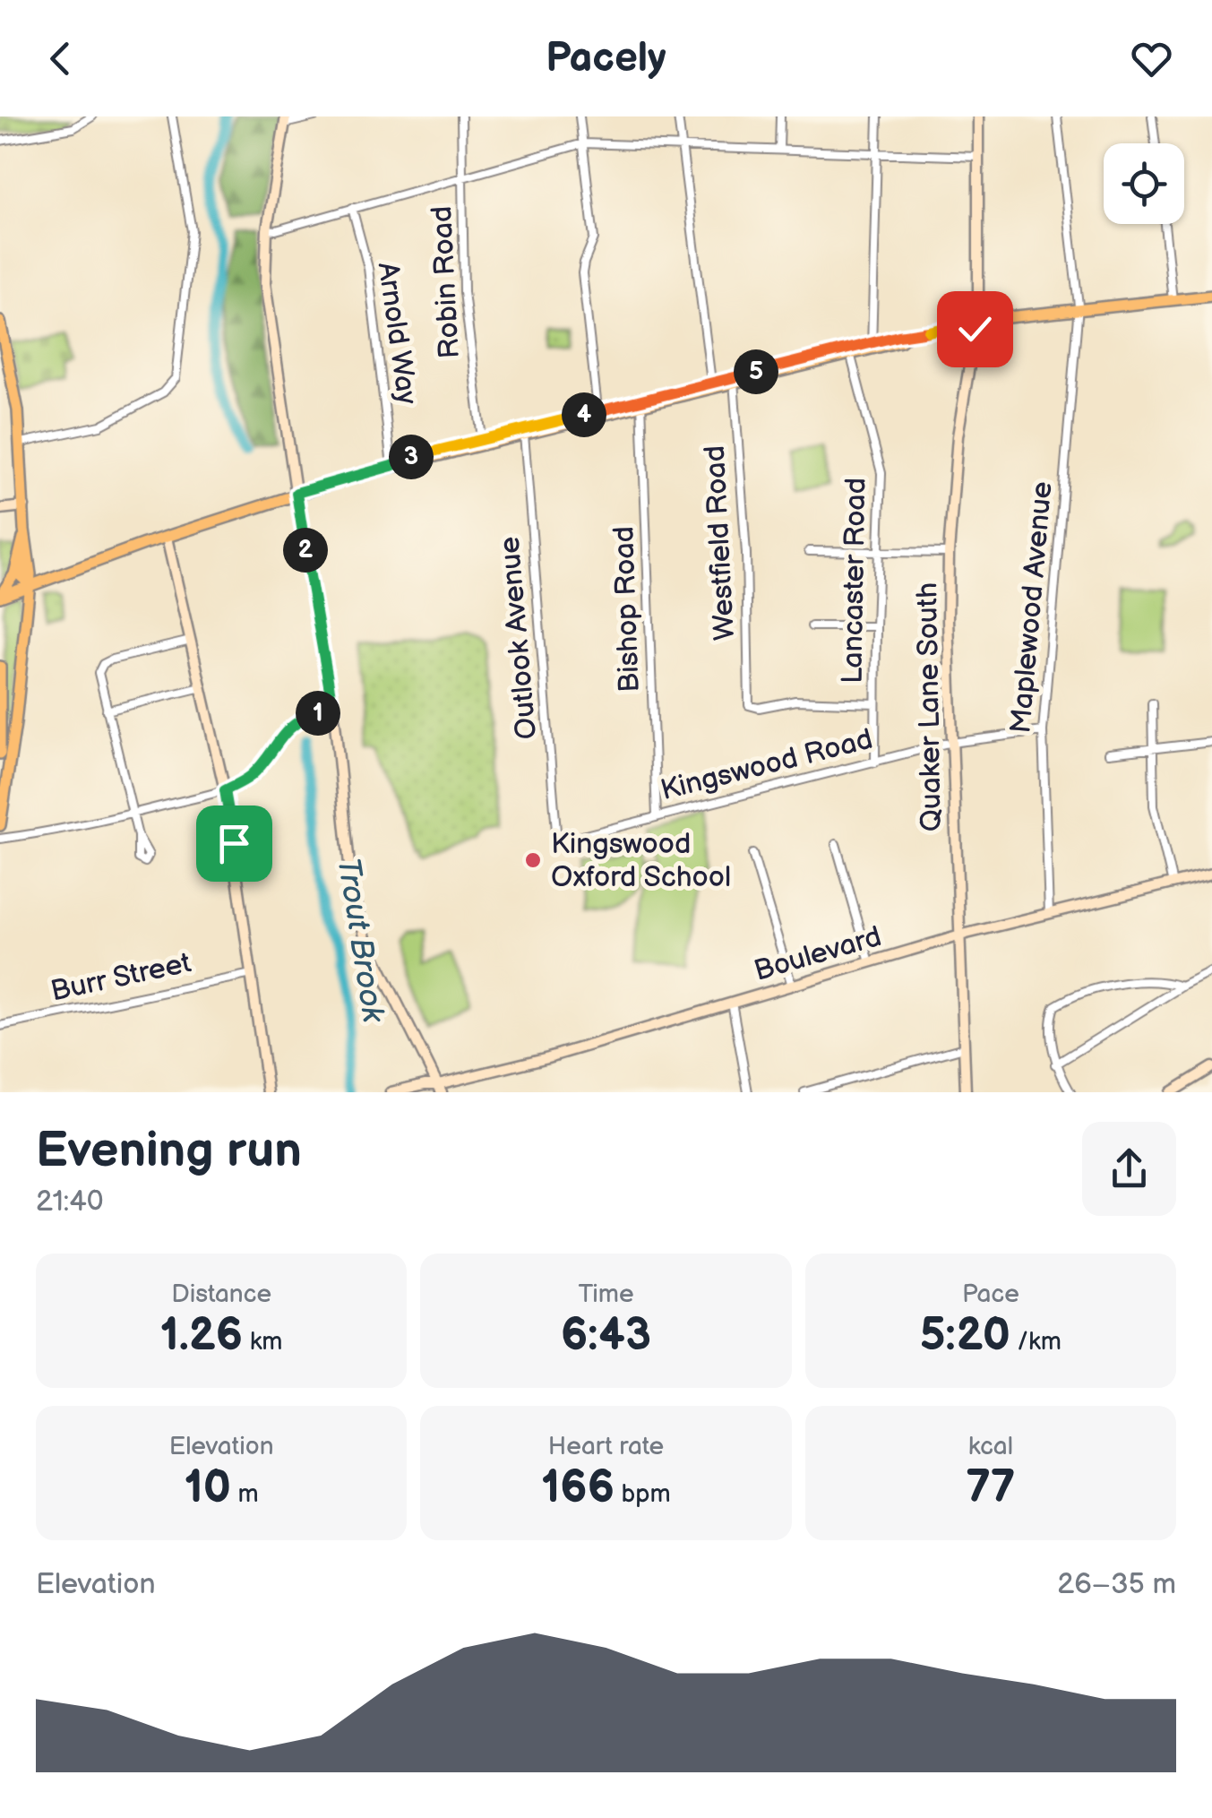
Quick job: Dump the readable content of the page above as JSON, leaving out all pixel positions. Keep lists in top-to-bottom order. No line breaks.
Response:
{"streets":{"main road":["Quaker Lane South","Boulevard"],"street":["Robin Road","Arnold Way","Westfield Road","Lancaster Road","Maplewood Avenue","Bishop Road","Outlook Avenue","Kingswood Road","Burr Street"]},"crossings":[["Westfield Road","Lancaster Road"],["Lancaster Road","Kingswood Road"],["Maplewood Avenue","Kingswood Road"],["Maplewood Avenue","Boulevard"],["Bishop Road","Kingswood Road"],["Outlook Avenue","Kingswood Road"],["Quaker Lane South","Kingswood Road"],["Quaker Lane South","Boulevard"]],"water":["Trout Brook"],"places":["Kingswood Oxford School"],"page":{"header":"Pacely","pins":["5","4","3","2","1"],"heading":["Evening run","21:40"],"stats":[["Distance","1.26 km"],["Time","6:43"],["Pace","5:20 /km"],["Elevation","10 m"],["Heart rate","166 bpm"],["kcal","77"]],"chart":["Elevation","26–35 m"]}}
